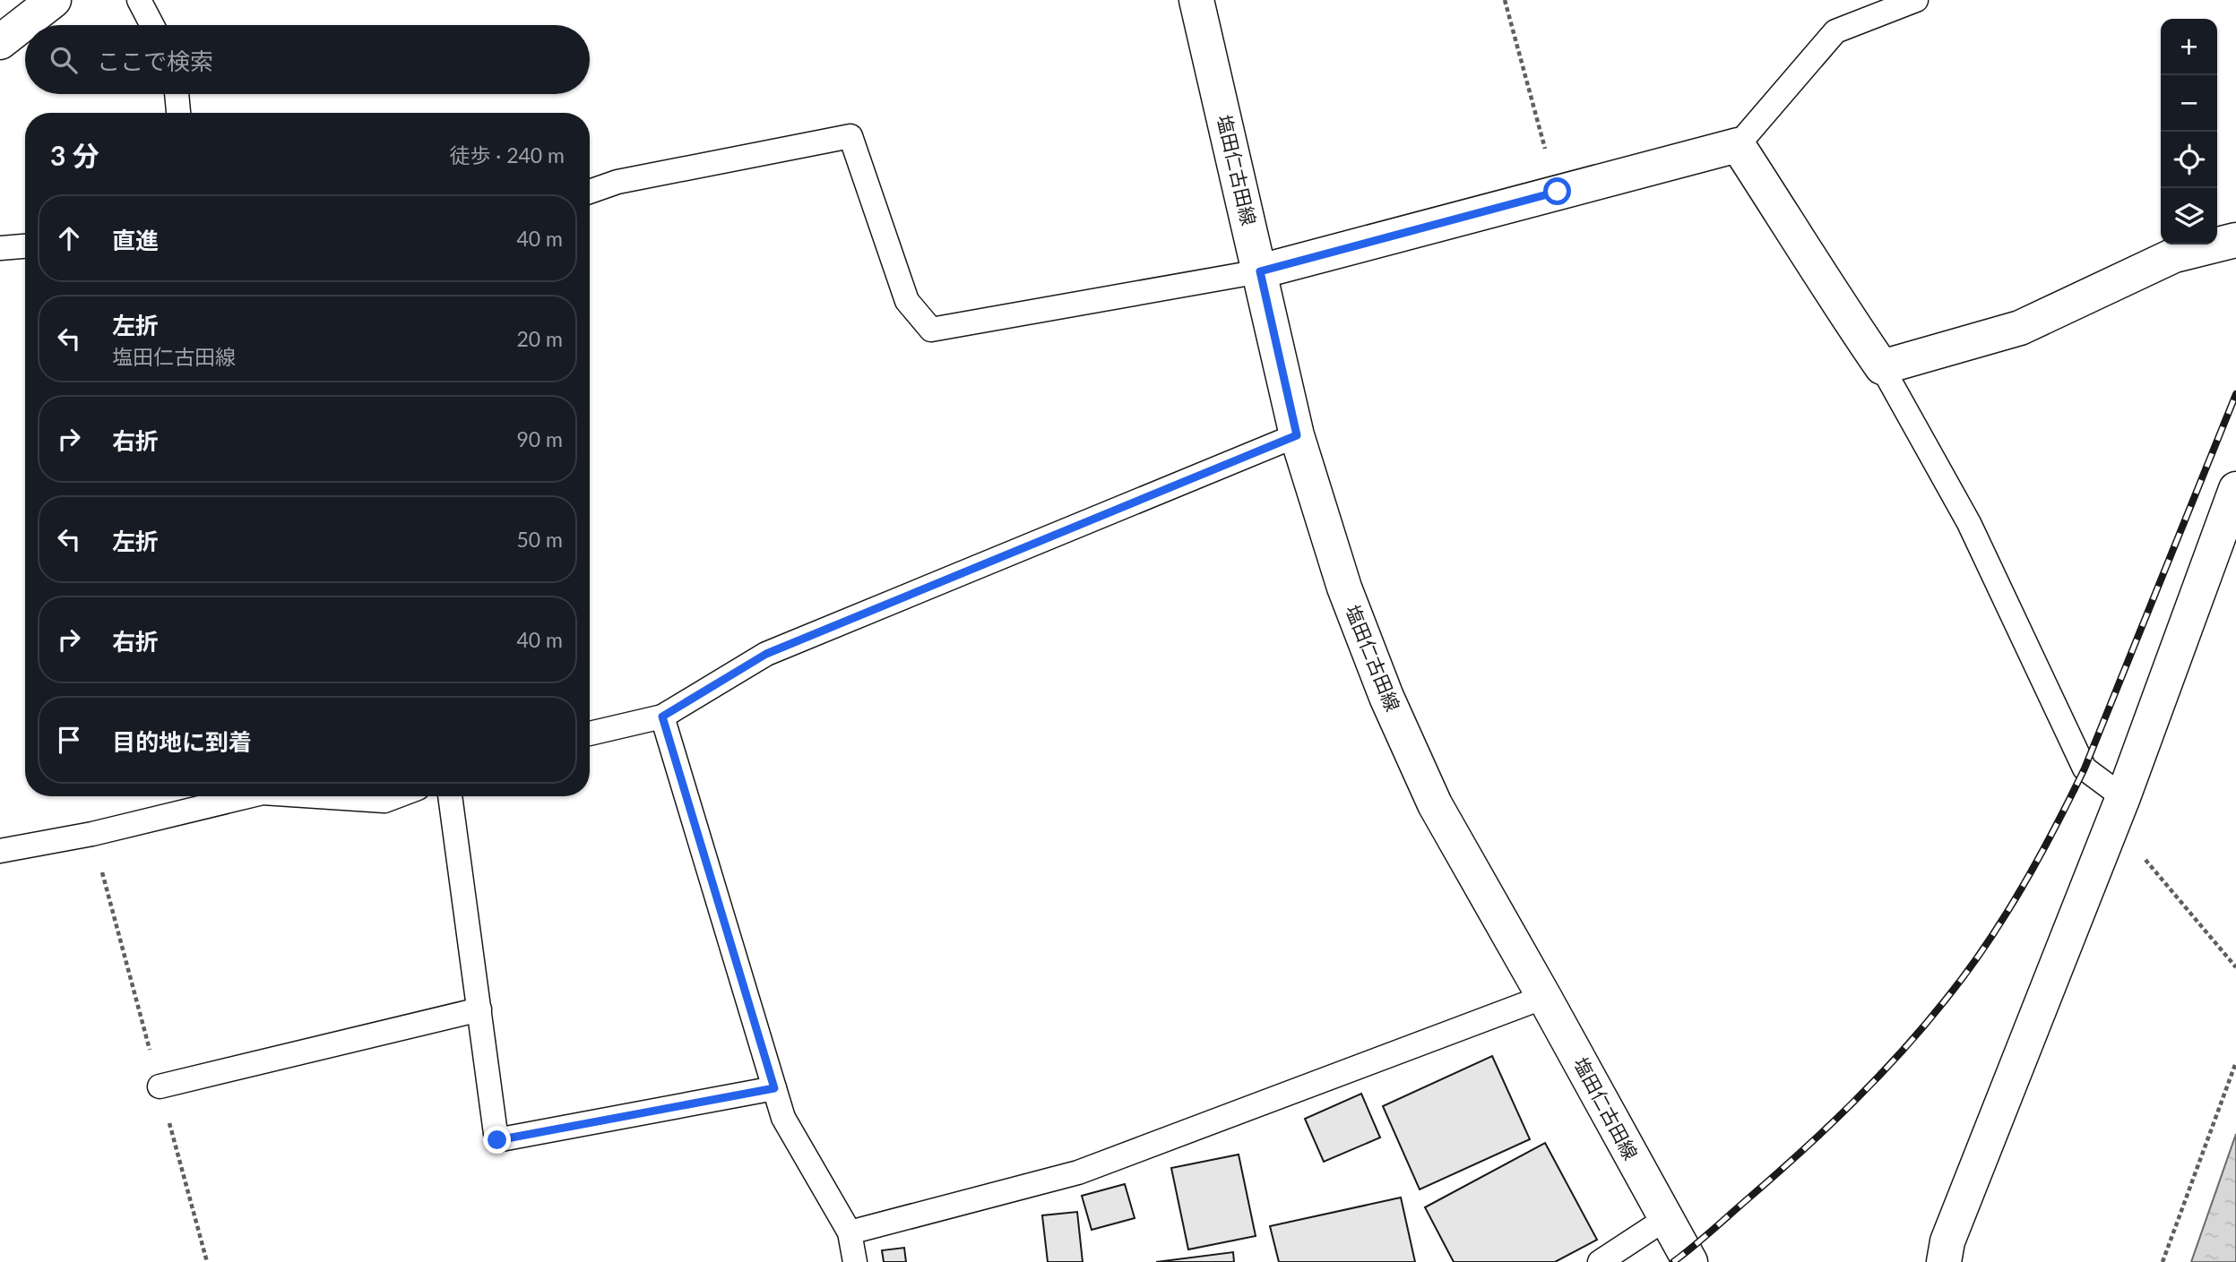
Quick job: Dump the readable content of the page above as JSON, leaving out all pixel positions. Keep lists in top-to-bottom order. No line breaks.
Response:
{"streets":{"street":["塩田仁古田線"]},"page":{"map_buttons":["+","−"],"search":"ここで検索","heading":["3 分","徒歩 · 240 m"],"list":[["直進","40 m"],["左折","塩田仁古田線","20 m"],["右折","90 m"],["左折","50 m"],["右折","40 m"],"目的地に到着"]}}
